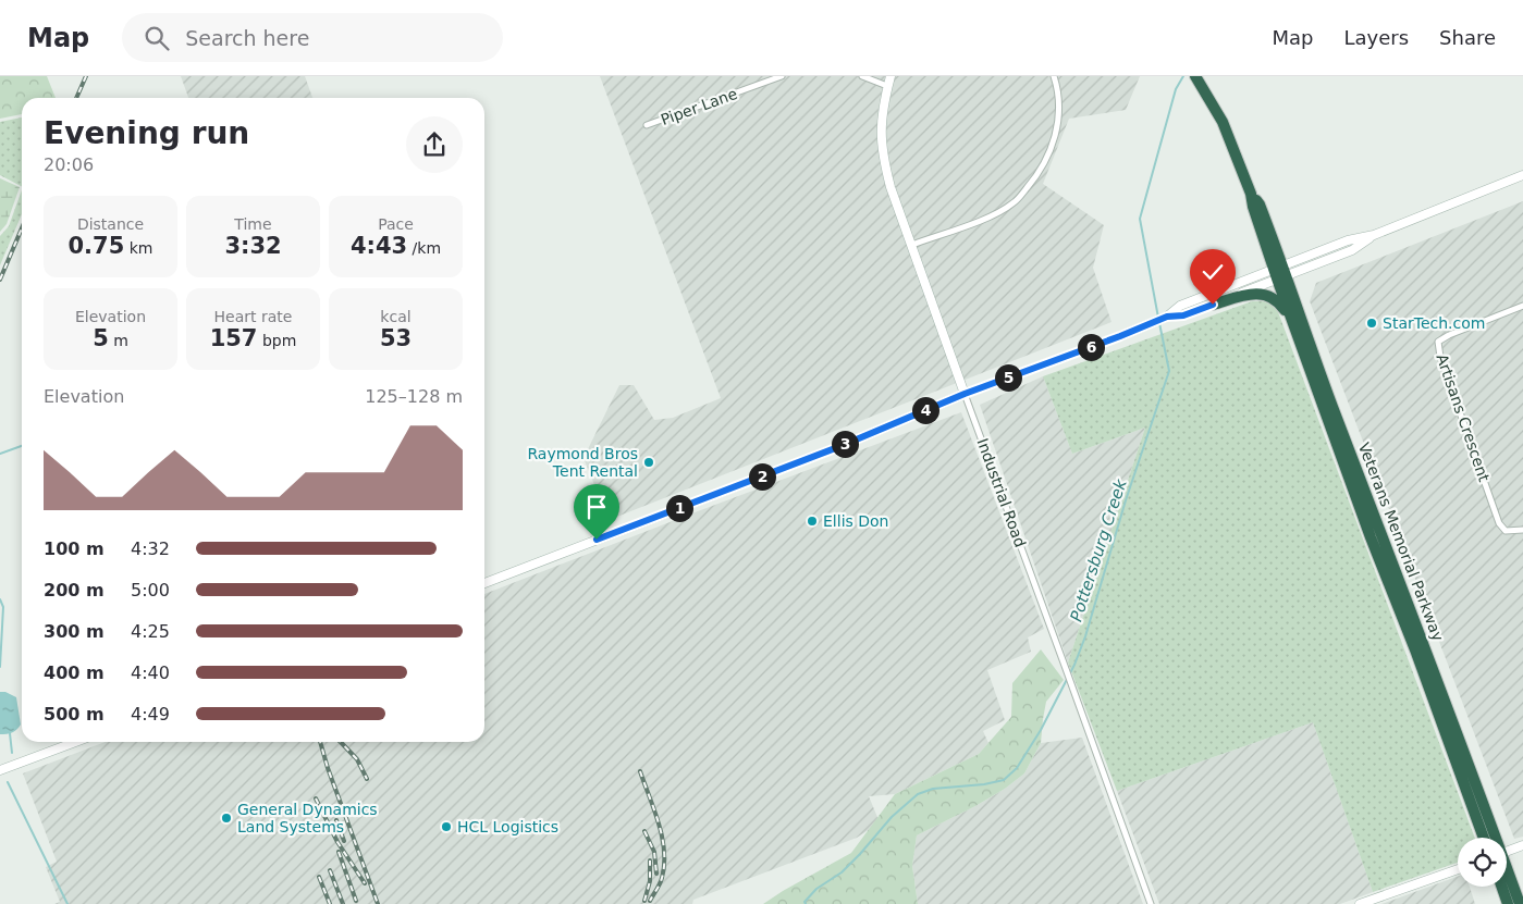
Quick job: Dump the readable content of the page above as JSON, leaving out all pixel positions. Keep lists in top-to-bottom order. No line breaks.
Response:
{"streets":{"highway":["Veterans Memorial Parkway"],"main road":["Industrial Road"],"street":["Piper Lane","Artisans Crescent"]},"water":["Pottersburg Creek"],"places":["StarTech.com","Raymond Bros Tent Rental","Ellis Don","General Dynamics Land Systems","HCL Logistics"],"page":{"header":"Map","search":"Search here","nav":["Map","Layers","Share"],"heading":["Evening run","20:06"],"stats":[["Distance","0.75 km"],["Time","3:32"],["Pace","4:43 /km"],["Elevation","5 m"],["Heart rate","157 bpm"],["kcal","53"]],"pins":["6","5","4","3","2","1"],"chart":["Elevation","125–128 m"],"list":[{"name":"100 m","note":"4:32"},{"name":"200 m","note":"5:00"},{"name":"300 m","note":"4:25"},{"name":"400 m","note":"4:40"},{"name":"500 m","note":"4:49"}]}}
